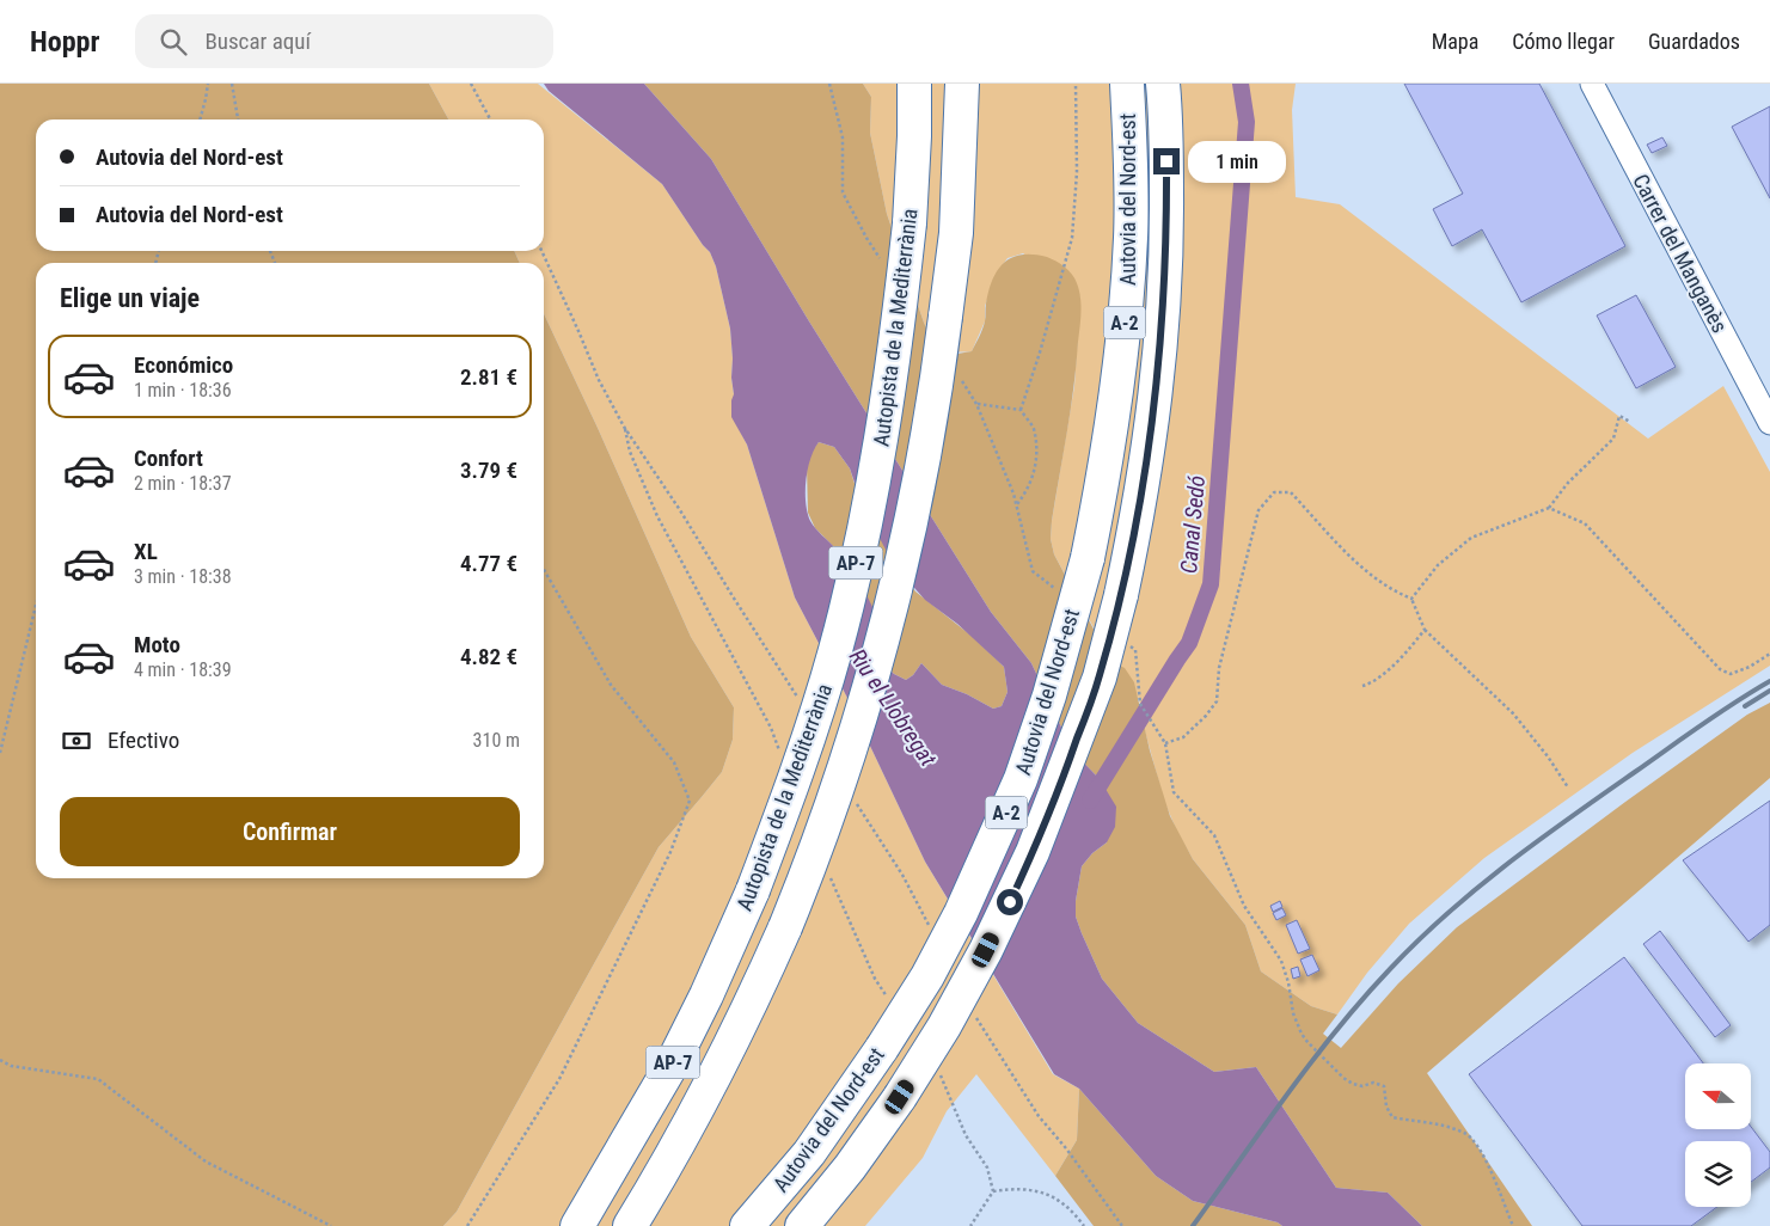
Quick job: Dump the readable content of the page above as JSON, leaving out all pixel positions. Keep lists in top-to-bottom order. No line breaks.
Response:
{"streets":{"highway":["Autovia del Nord-est","A-2","Autopista de la Mediterrània","AP-7"],"street":["Carrer del Manganès"]},"water":["Canal Sedó","Riu el Llobregat"],"north":"left","page":{"header":"Hoppr","search":"Buscar aquí","nav":["Mapa","Cómo llegar","Guardados"],"banner":["Autovia del Nord-est","Autovia del Nord-est"],"bubble":"1 min","heading":"Elige un viaje","list":[{"name":"Económico","note":"1 min · 18:36","value":"2.81 €"},{"name":"Confort","note":"2 min · 18:37","value":"3.79 €"},{"name":"XL","note":"3 min · 18:38","value":"4.77 €"},{"name":"Moto","note":"4 min · 18:39","value":"4.82 €"}],"pay":["Efectivo","310 m"],"buttons":"Confirmar"}}
